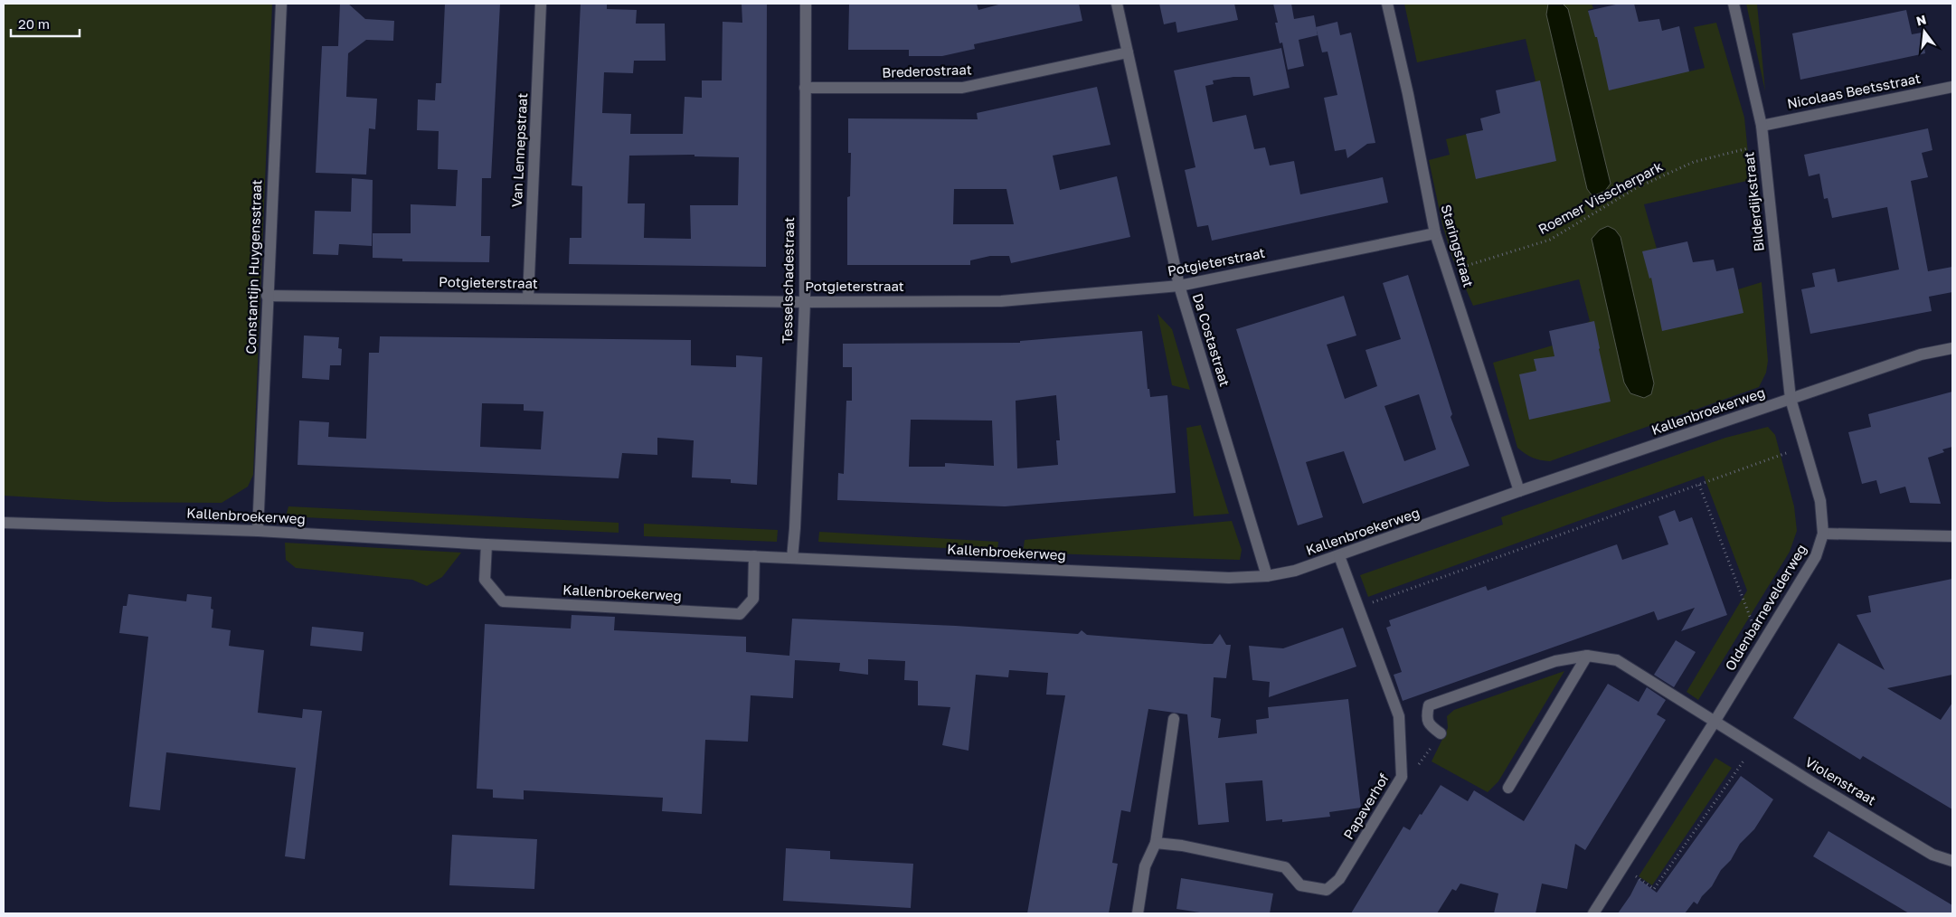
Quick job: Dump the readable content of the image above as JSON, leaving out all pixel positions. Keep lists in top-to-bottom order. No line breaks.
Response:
{"streets":{"street":["Brederostraat","Nicolaas Beetsstraat","Van Lennepstraat","Bilderdijkstraat","Staringstraat","Potgieterstraat","Constantijn Huygensstraat","Tesselschadestraat","Da Costastraat","Kallenbroekerweg","Oldenbarnevelderweg","Violenstraat","Papaverhof"],"path":["Roemer Visscherpark"]},"crossings":[["Brederostraat","Tesselschadestraat"],["Brederostraat","Da Costastraat"],["Nicolaas Beetsstraat","Bilderdijkstraat"],["Van Lennepstraat","Potgieterstraat"],["Roemer Visscherpark","Bilderdijkstraat"],["Roemer Visscherpark","Staringstraat"],["Bilderdijkstraat","Kallenbroekerweg"],["Bilderdijkstraat","Oldenbarnevelderweg"],["Staringstraat","Potgieterstraat"],["Staringstraat","Kallenbroekerweg"],["Potgieterstraat","Constantijn Huygensstraat"],["Potgieterstraat","Tesselschadestraat"],["Potgieterstraat","Da Costastraat"],["Constantijn Huygensstraat","Kallenbroekerweg"],["Tesselschadestraat","Kallenbroekerweg"],["Da Costastraat","Kallenbroekerweg"],["Kallenbroekerweg","Oldenbarnevelderweg"],["Kallenbroekerweg","Papaverhof"],["Oldenbarnevelderweg","Violenstraat"]],"scale_bar":"20 m","north":"top"}
